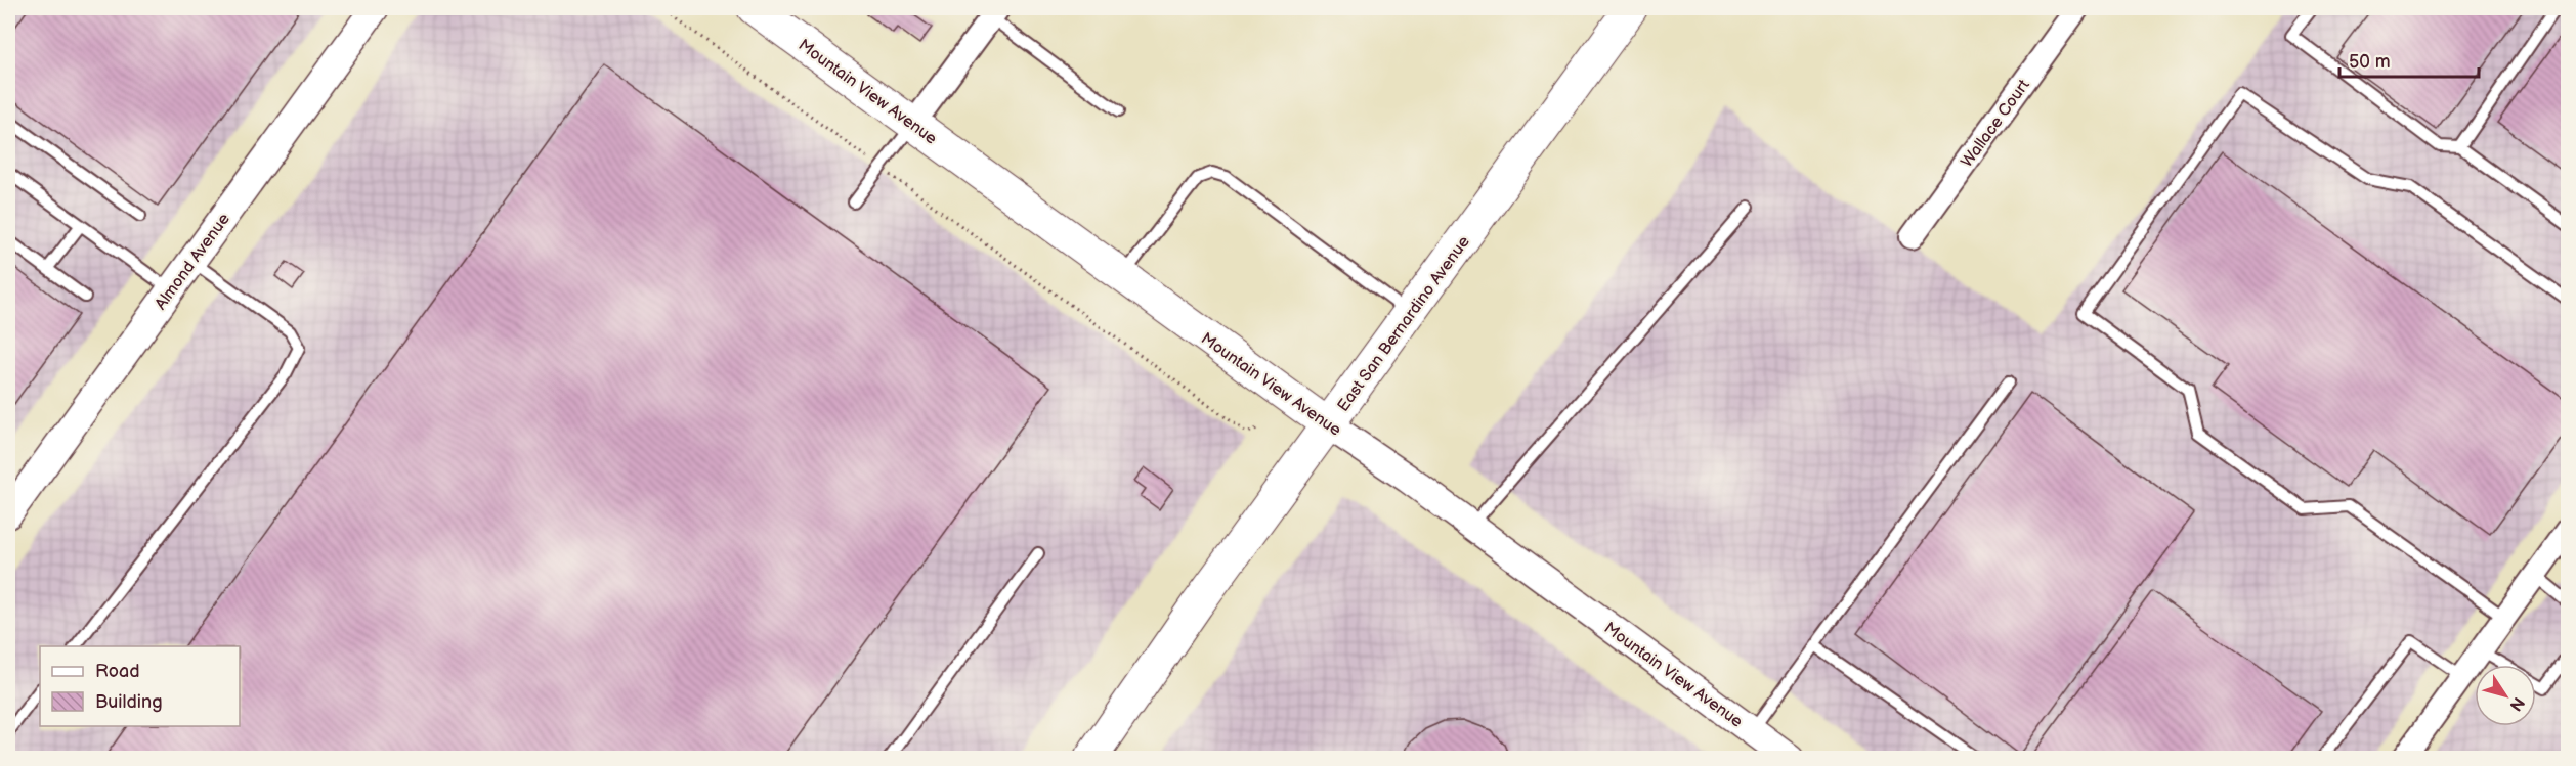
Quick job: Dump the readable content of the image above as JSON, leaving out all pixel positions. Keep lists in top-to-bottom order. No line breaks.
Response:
{"streets":{"main road":["Mountain View Avenue","East San Bernardino Avenue"],"street":["Wallace Court","Almond Avenue"]},"crossings":[["Mountain View Avenue","East San Bernardino Avenue"]],"legend":["Road","Building"],"scale_bar":"50 m","north":"bottom right"}
